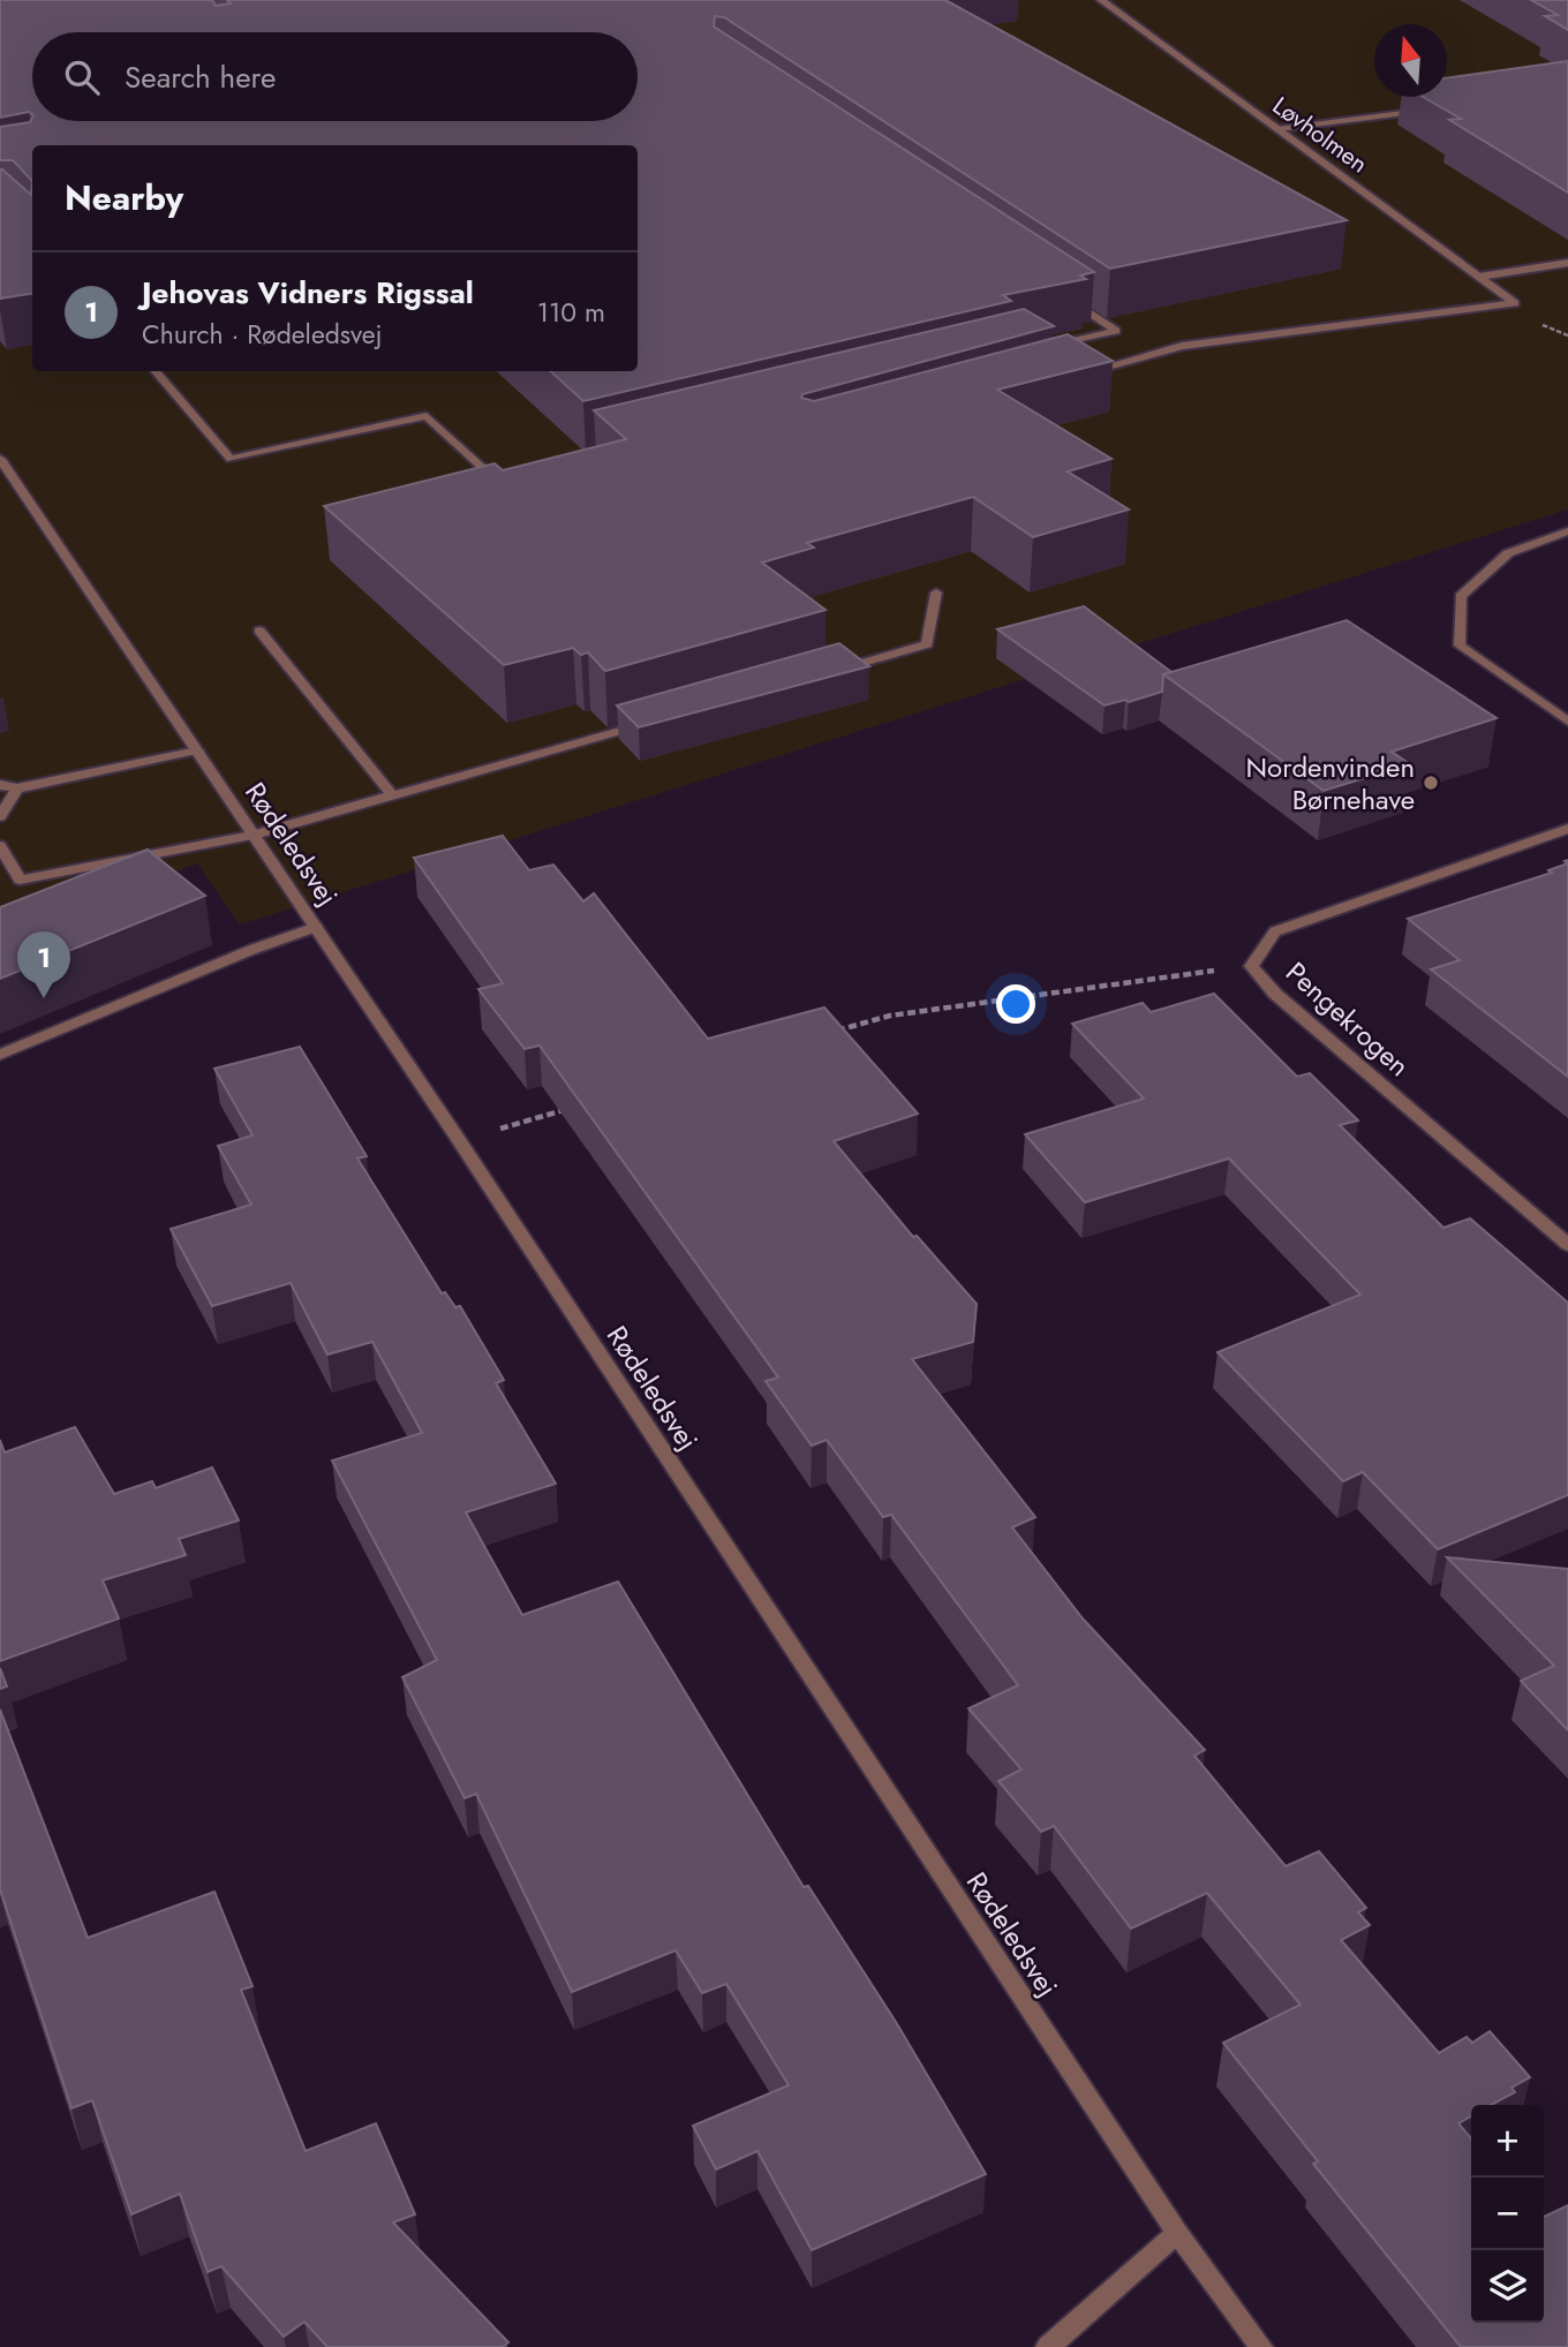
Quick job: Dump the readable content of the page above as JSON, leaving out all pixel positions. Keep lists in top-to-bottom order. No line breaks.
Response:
{"streets":{"street":["Løvholmen","Rødeledsvej","Pengekrogen"]},"places":["Nordenvinden Børnehave"],"north":"top","page":{"search":"Search here","heading":"Nearby","list":[{"mark":"1","name":"Jehovas Vidners Rigssal","note":"Church · Rødeledsvej","value":"110 m"}],"pins":"1","map_buttons":["+","−"]}}
